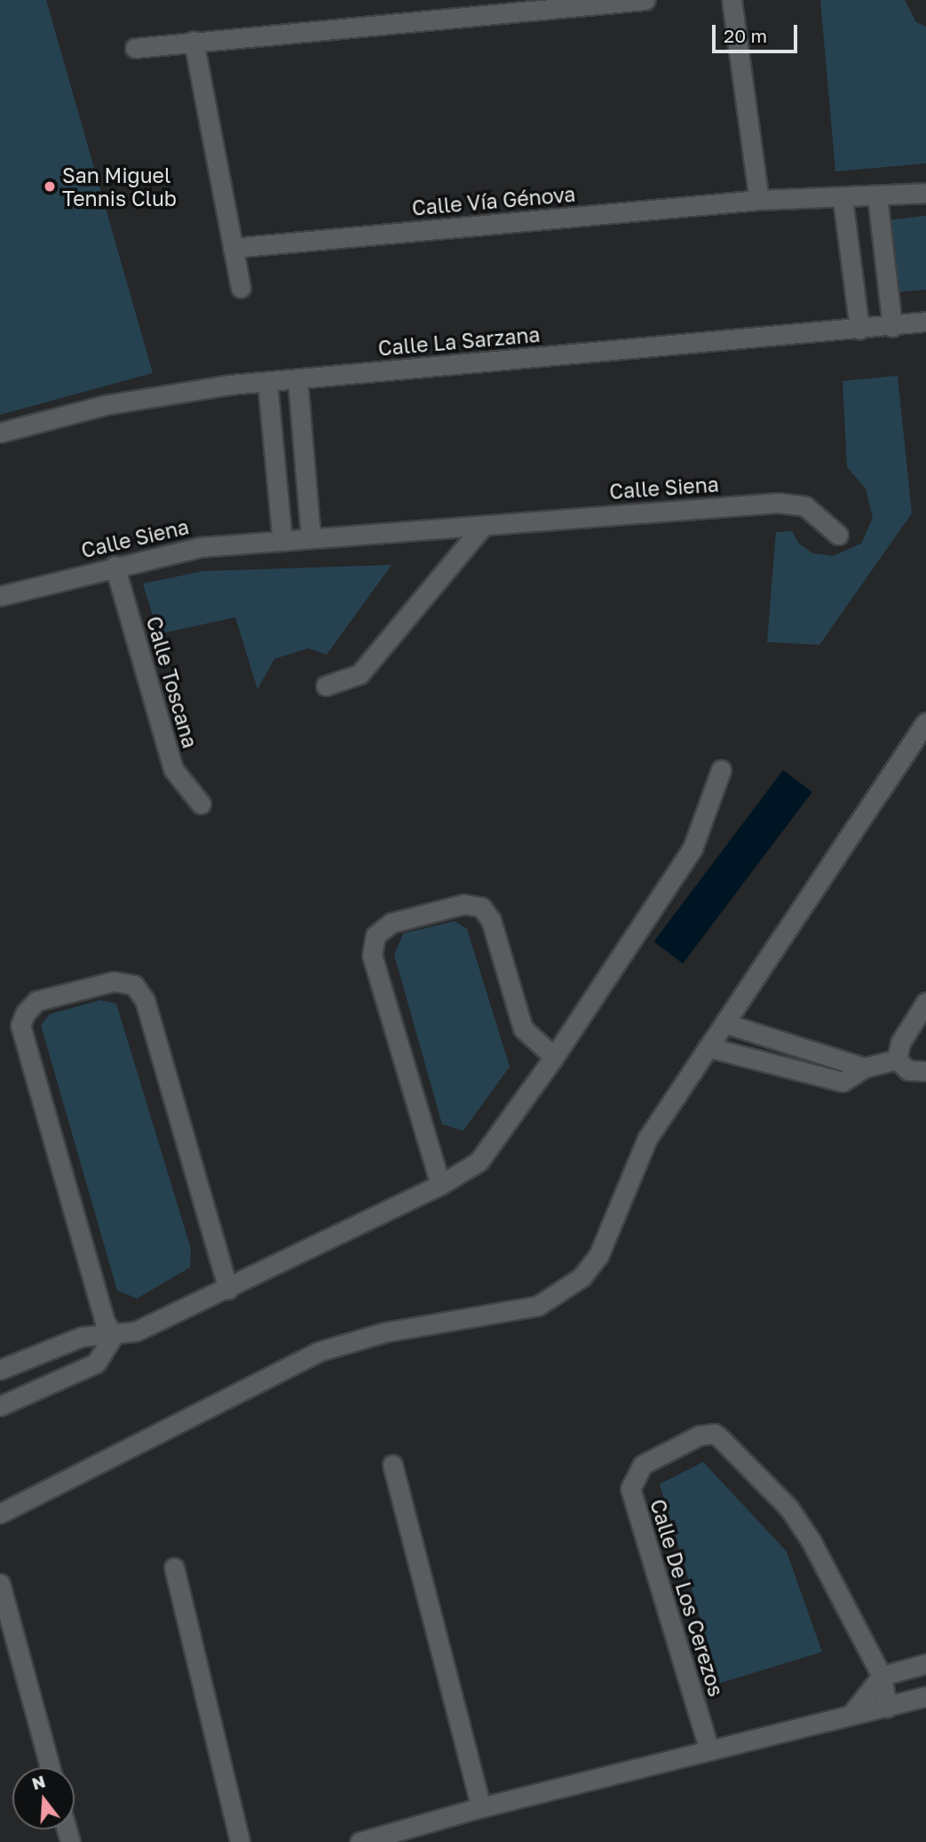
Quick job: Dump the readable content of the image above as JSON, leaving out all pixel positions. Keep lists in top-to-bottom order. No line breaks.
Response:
{"streets":{"street":["Calle Vía Génova","Calle La Sarzana","Calle Siena","Calle Toscana","Calle De Los Cerezos"]},"crossings":[["Calle Siena","Calle Toscana"]],"places":["San Miguel Tennis Club"],"scale_bar":"20 m","north":"top"}
